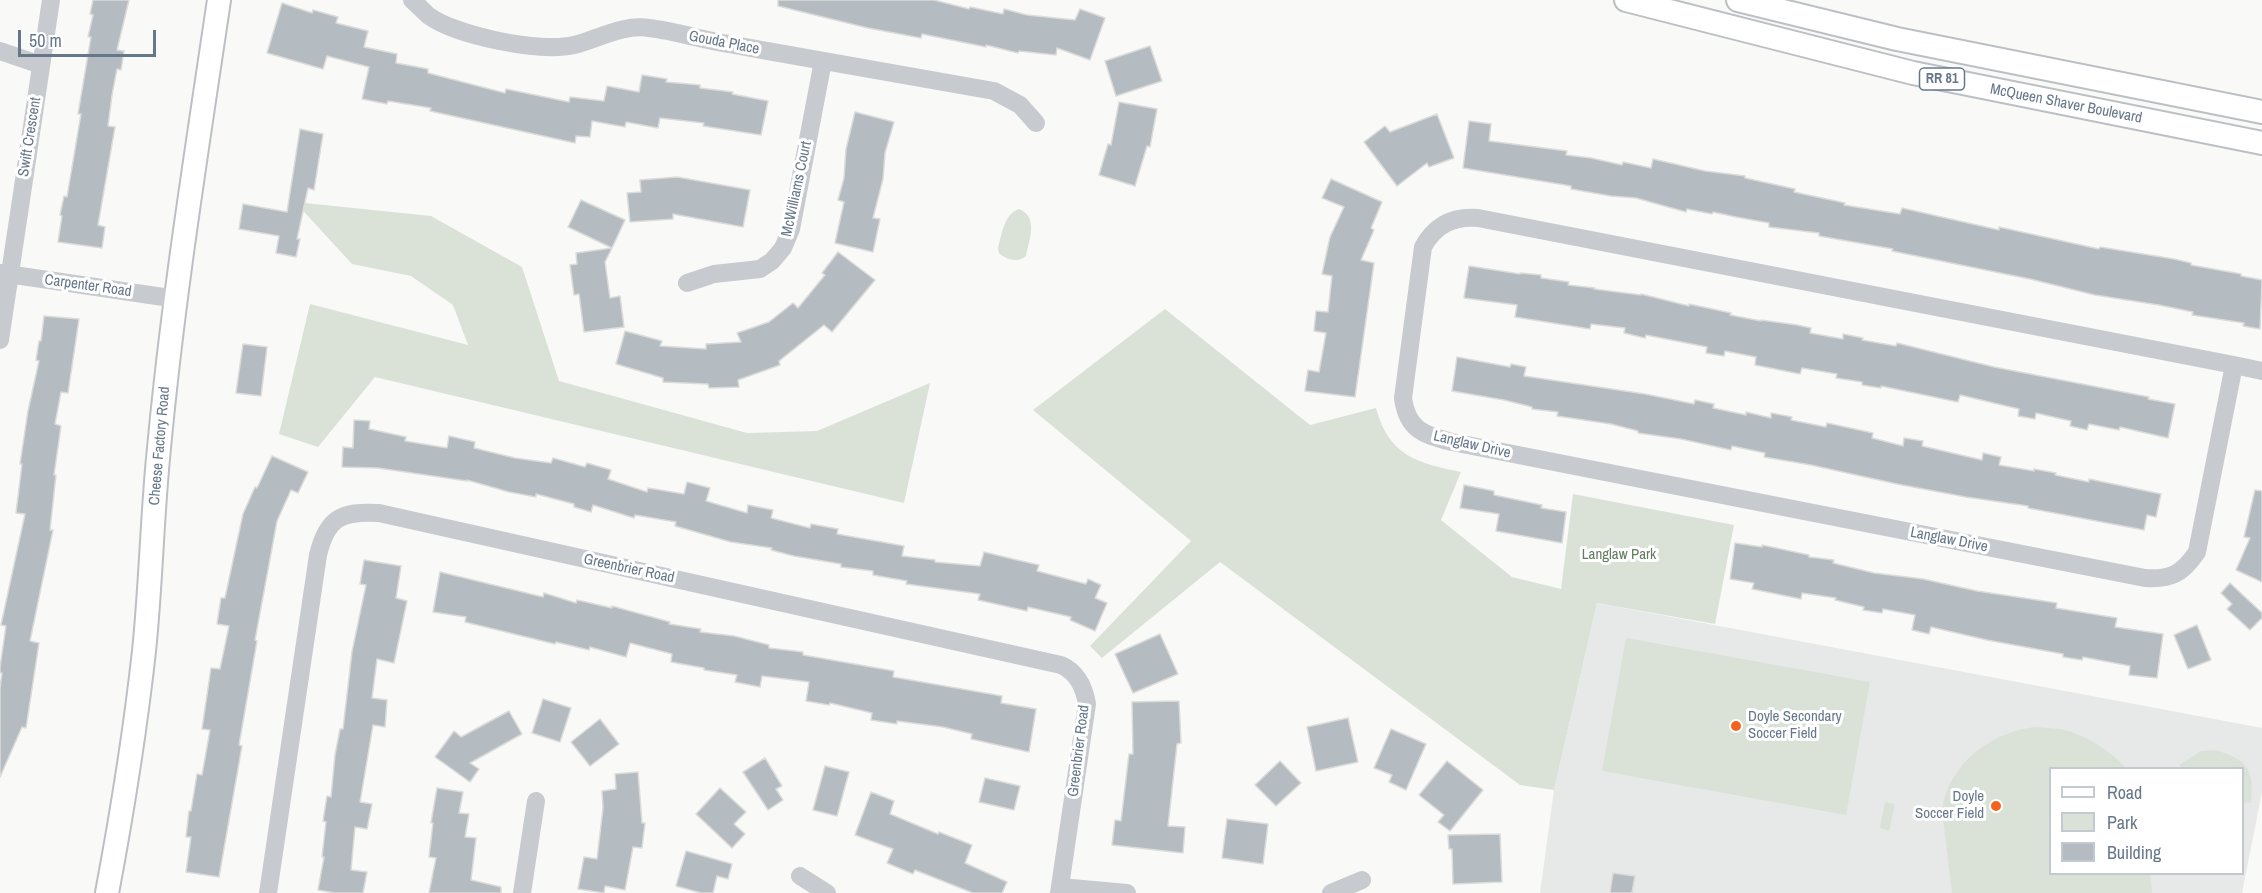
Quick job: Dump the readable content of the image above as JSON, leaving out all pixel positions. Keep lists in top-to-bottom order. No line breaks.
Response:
{"streets":{"main road":["RR 81","McQueen Shaver Boulevard","Cheese Factory Road"],"street":["Gouda Place","Swift Crescent","McWilliams Court","Carpenter Road","Langlaw Drive","Greenbrier Road"]},"crossings":[["Gouda Place","McWilliams Court"],["Swift Crescent","Carpenter Road"],["Carpenter Road","Cheese Factory Road"]],"parks":["Langlaw Park"],"places":["Doyle Secondary Soccer Field","Doyle Soccer Field"],"legend":["Road","Park","Building"],"scale_bar":"50 m"}
